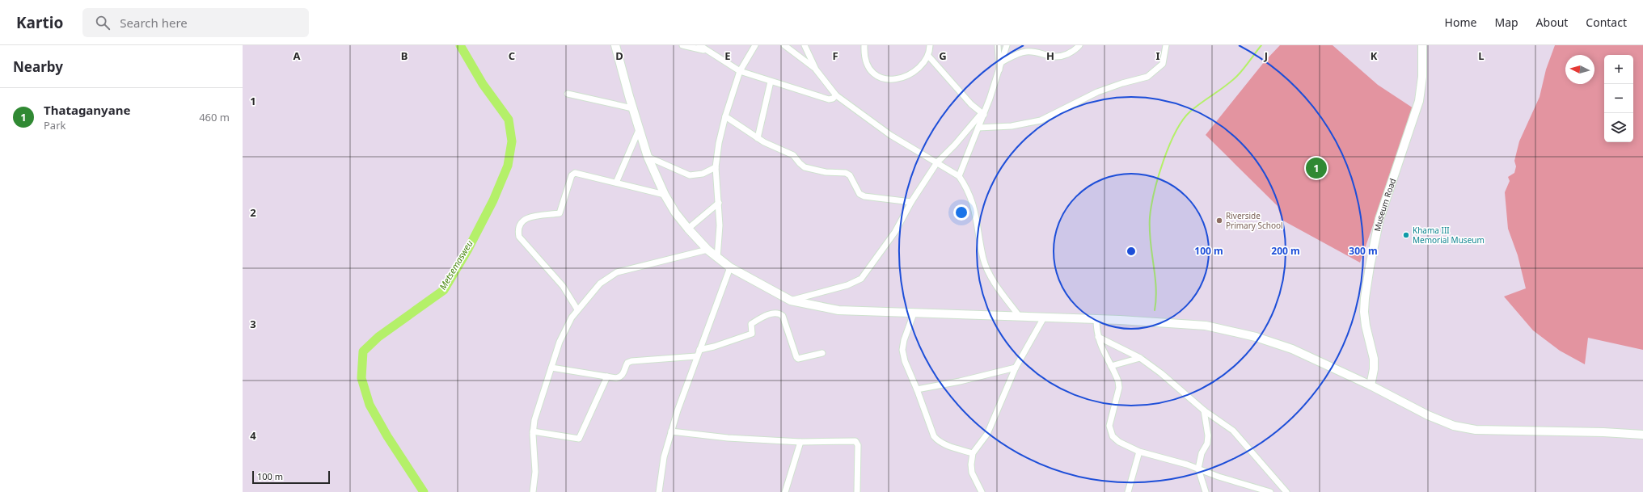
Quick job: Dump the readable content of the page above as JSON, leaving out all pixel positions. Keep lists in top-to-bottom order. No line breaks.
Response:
{"streets":{"street":["Museum Road"]},"water":["Metsemasweu"],"places":["Riverside Primary School","Khama III Memorial Museum"],"scale_bar":"100 m","north":"left","page":{"header":"Kartio","search":"Search here","nav":["Home","Map","About","Contact"],"heading":"Nearby","map_buttons":["+","−"],"list":[{"mark":"1","name":"Thataganyane","note":"Park","value":"460 m"}],"pins":"1","scale":"100 m"},"grid":{"columns":["A","B","C","D","E","F","G","H","I","J","K","L"],"rows":["1","2","3","4"]},"rings":["100 m","200 m","300 m"]}
